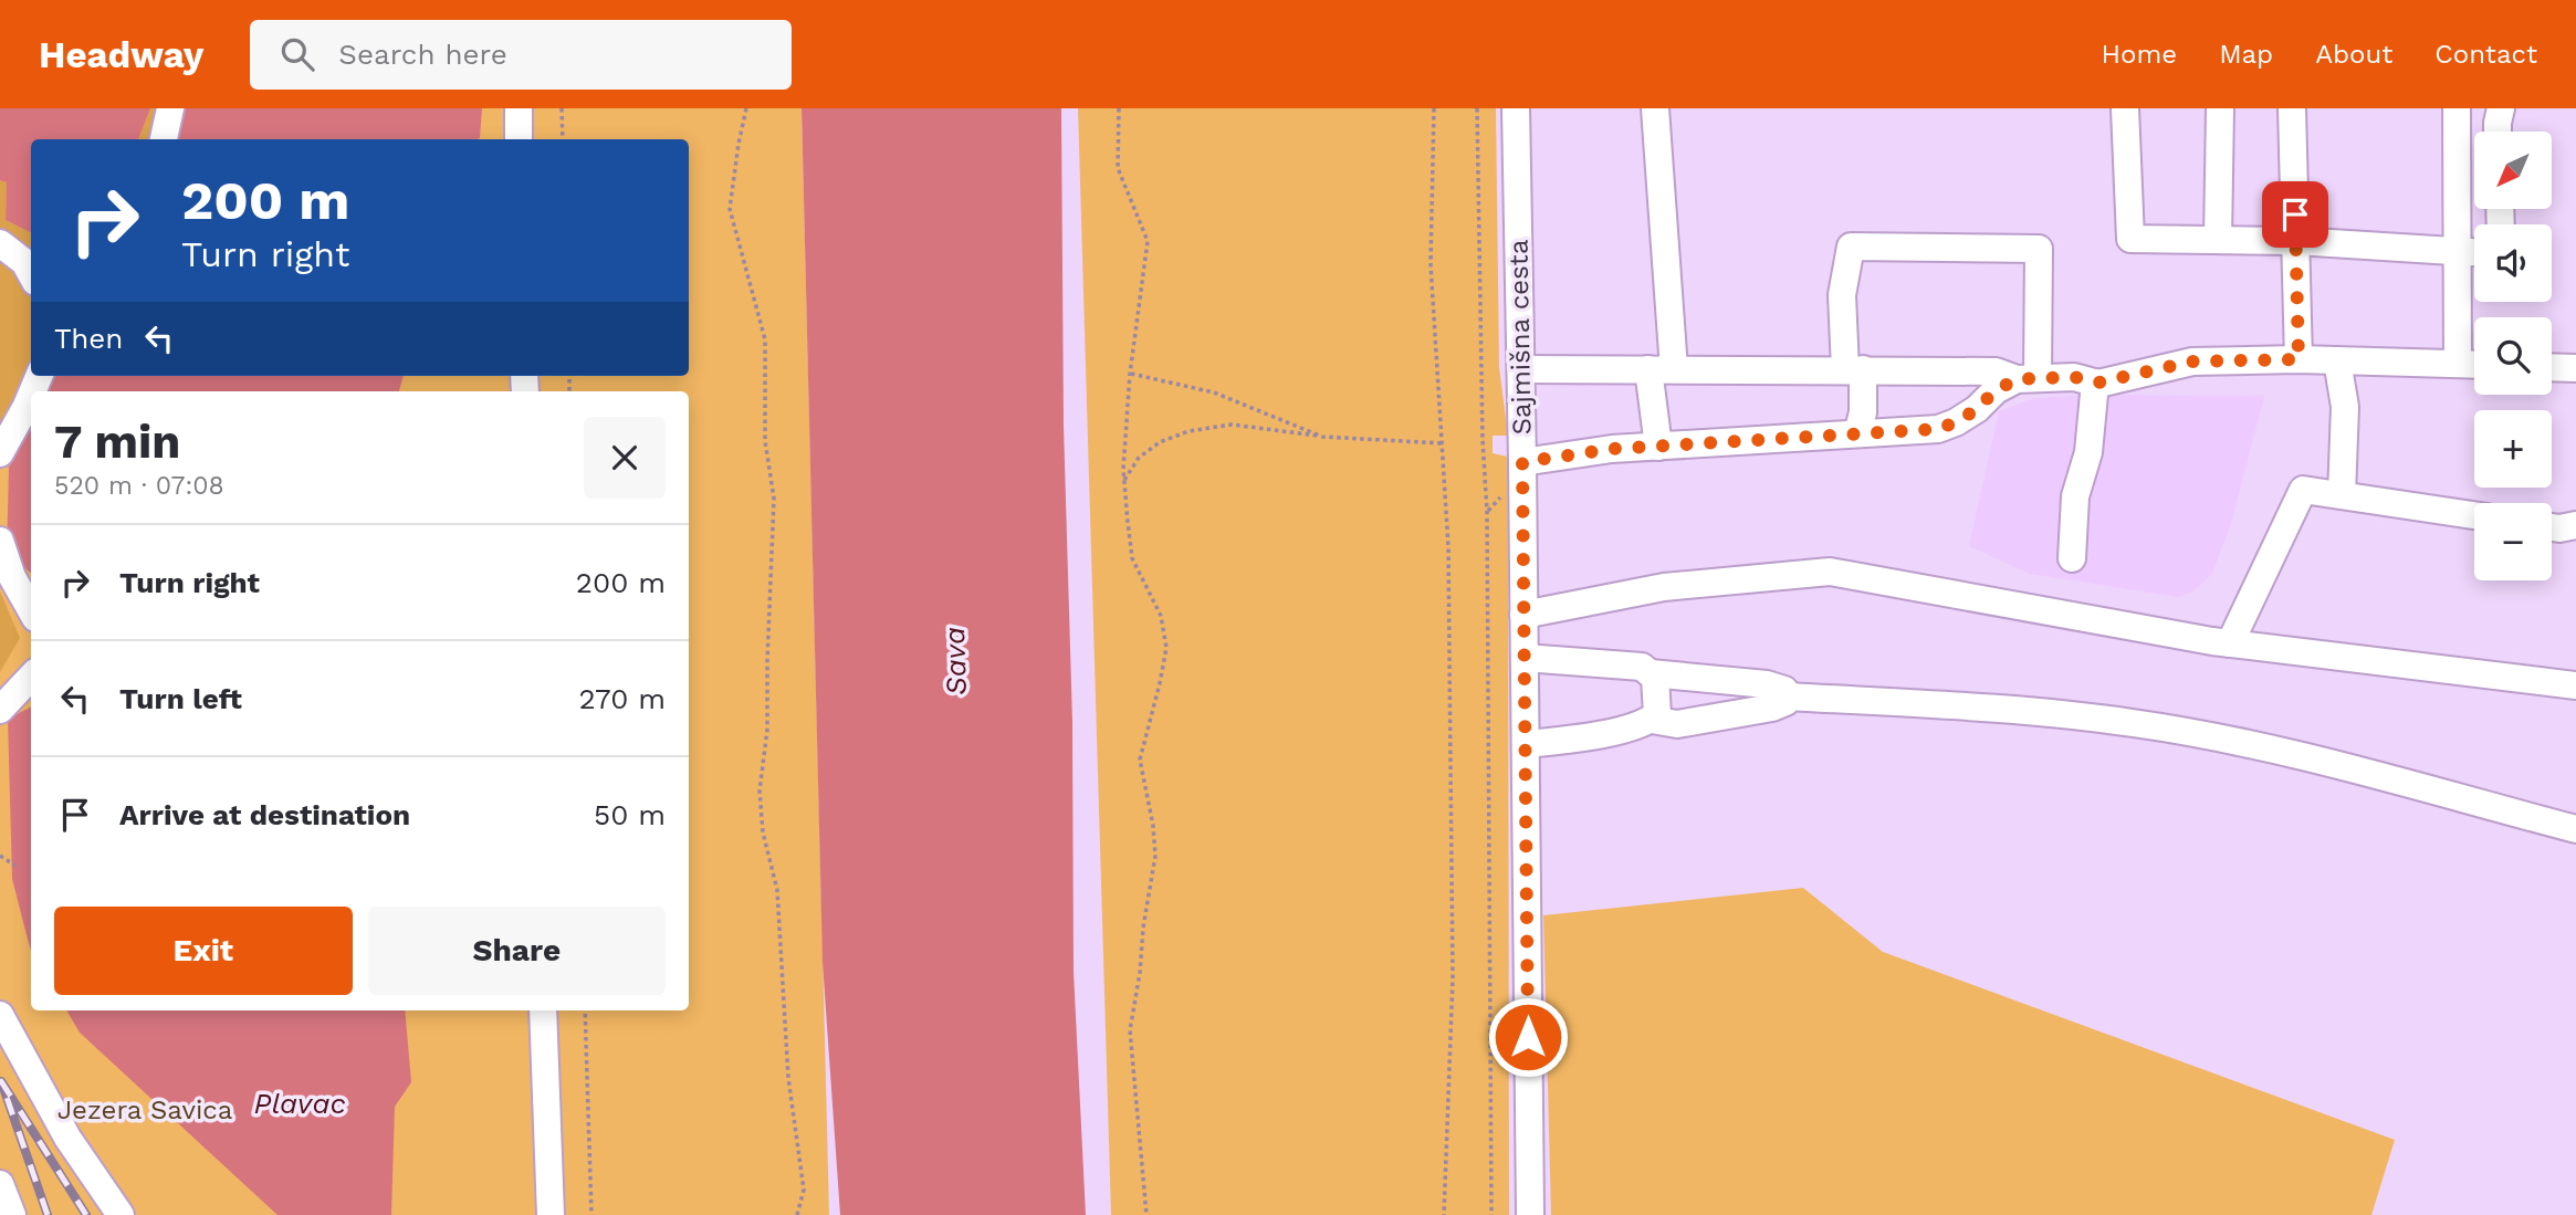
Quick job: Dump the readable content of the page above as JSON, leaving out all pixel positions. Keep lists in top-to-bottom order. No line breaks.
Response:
{"streets":{"street":["Sajmišna cesta"]},"water":["Sava","Plavac"],"parks":["Jezera Savica"],"north":"bottom left","page":{"header":"Headway","search":"Search here","nav":["Home","Map","About","Contact"],"map_buttons":["+","−"],"turn":["200 m","Turn right"],"then":"Then","heading":["7 min","520 m · 07:08"],"list":[{"name":"Turn right","value":"200 m"},{"name":"Turn left","value":"270 m"},{"name":"Arrive at destination","value":"50 m"}],"buttons":["Exit","Share"]}}
